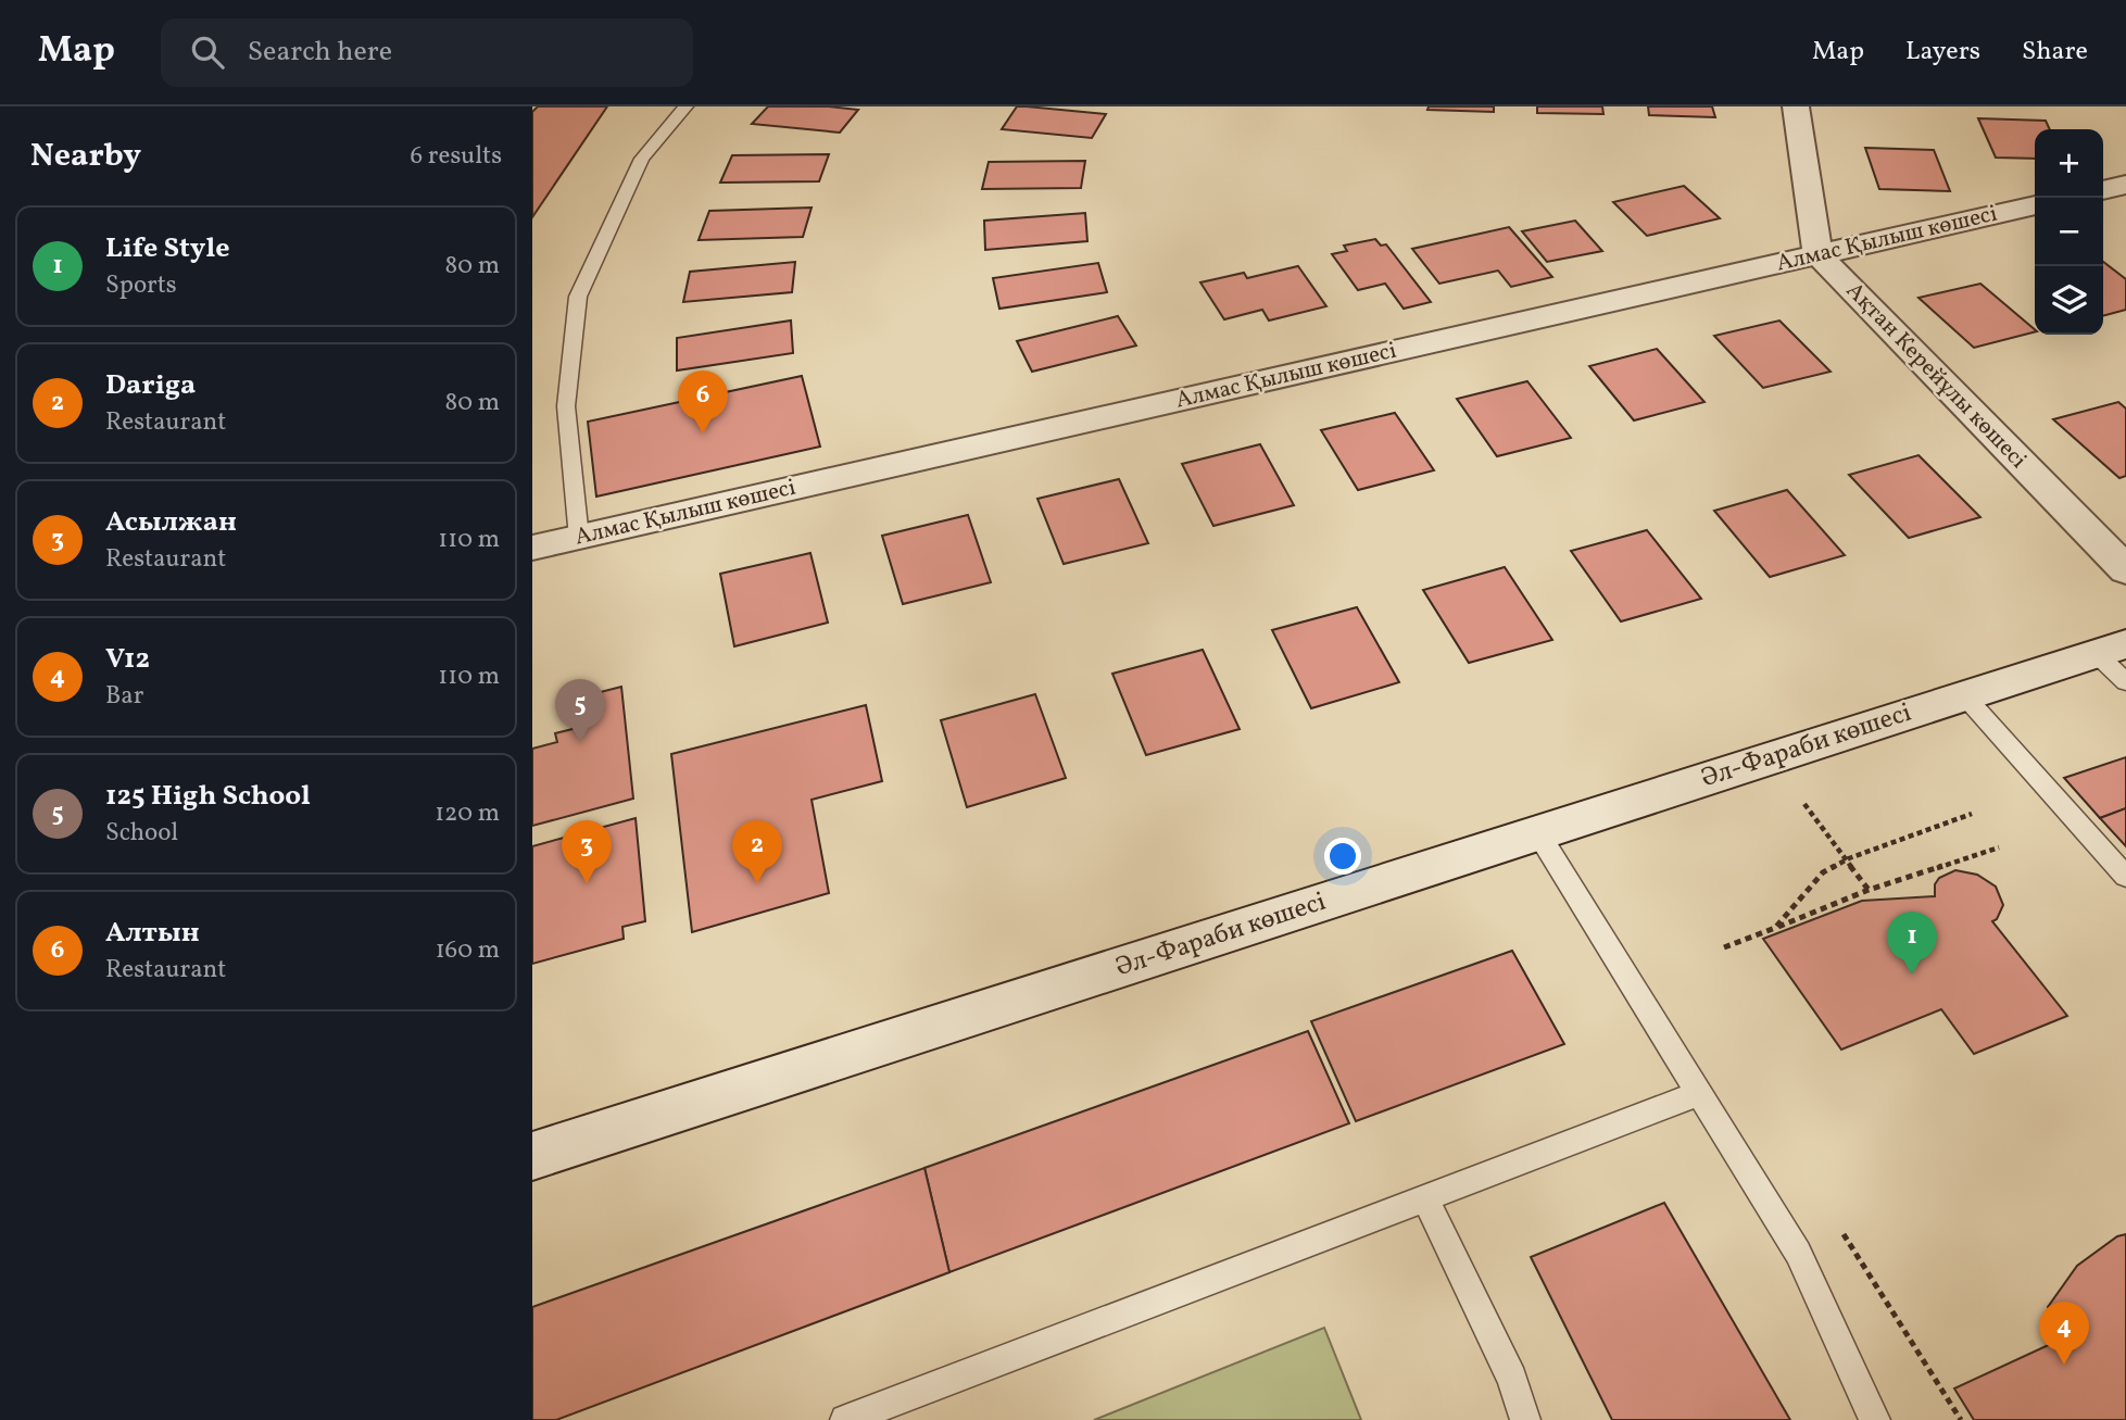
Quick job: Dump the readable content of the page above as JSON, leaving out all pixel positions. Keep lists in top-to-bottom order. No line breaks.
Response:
{"streets":{"street":["Алмас Қылыш көшесі","Ақтан Керейұлы көшесі","Әл-Фараби көшесі"]},"crossings":[["Алмас Қылыш көшесі","Ақтан Керейұлы көшесі"]],"page":{"header":"Map","search":"Search here","nav":["Map","Layers","Share"],"heading":["Nearby","6 results"],"map_buttons":["+","−"],"list":[{"mark":"1","name":"Life Style","note":"Sports","value":"80 m"},{"mark":"2","name":"Dariga","note":"Restaurant","value":"80 m"},{"mark":"3","name":"Асылжан","note":"Restaurant","value":"110 m"},{"mark":"4","name":"V12","note":"Bar","value":"110 m"},{"mark":"5","name":"125 High School","note":"School","value":"120 m"},{"mark":"6","name":"Алтын","note":"Restaurant","value":"160 m"}],"pins":["6","5","2","3","1","4"]}}
